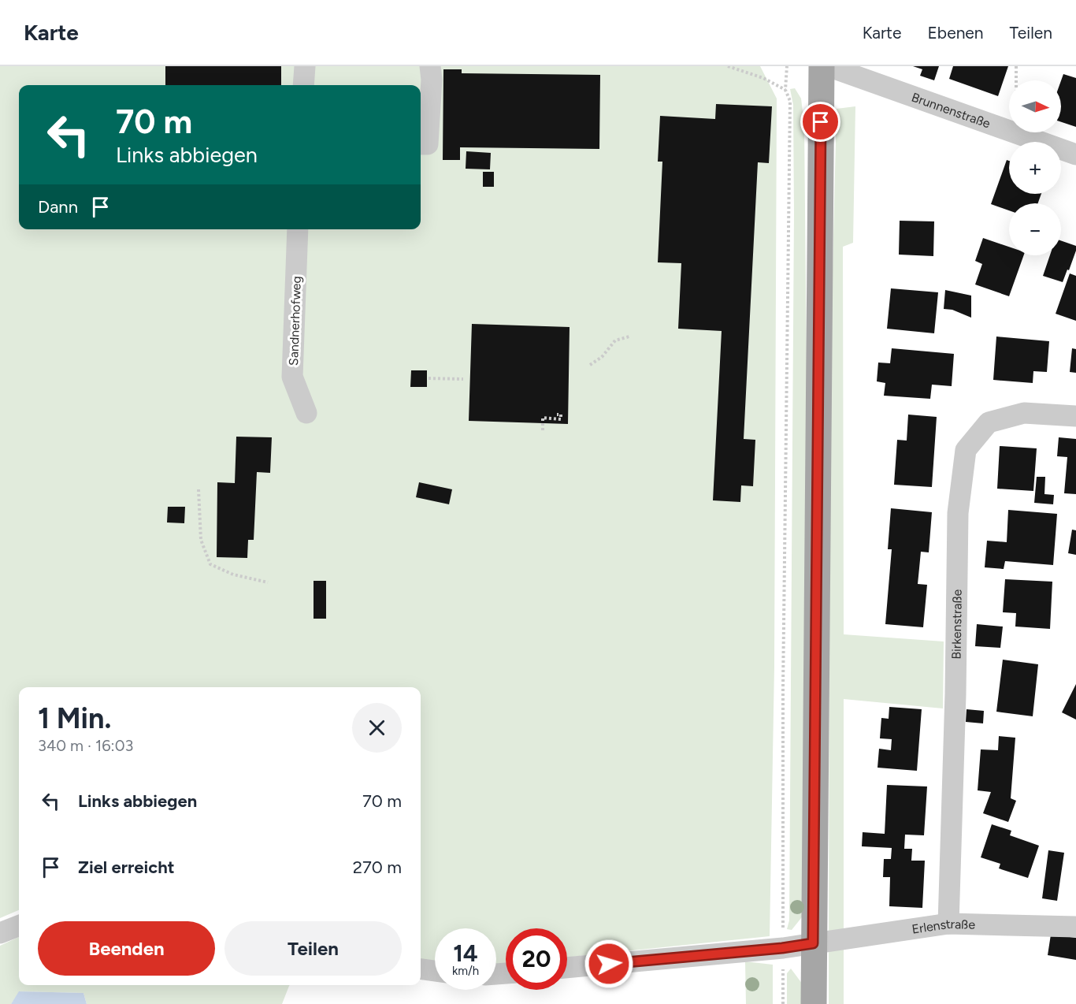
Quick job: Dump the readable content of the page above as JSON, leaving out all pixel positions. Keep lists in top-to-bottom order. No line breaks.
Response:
{"streets":{"street":["Brunnenstraße","Sandnerhofweg","Birkenstraße","Erlenstraße"]},"crossings":[["Birkenstraße","Erlenstraße"]],"north":"right","page":{"header":"Karte","nav":["Karte","Ebenen","Teilen"],"map_buttons":["+","−"],"turn":["70 m","Links abbiegen"],"then":"Dann","heading":["1 Min.","340 m · 16:03"],"list":[{"name":"Links abbiegen","value":"70 m"},{"name":"Ziel erreicht","value":"270 m"}],"buttons":["Beenden","Teilen"],"speed":"14 km/h","limit":"20"}}
